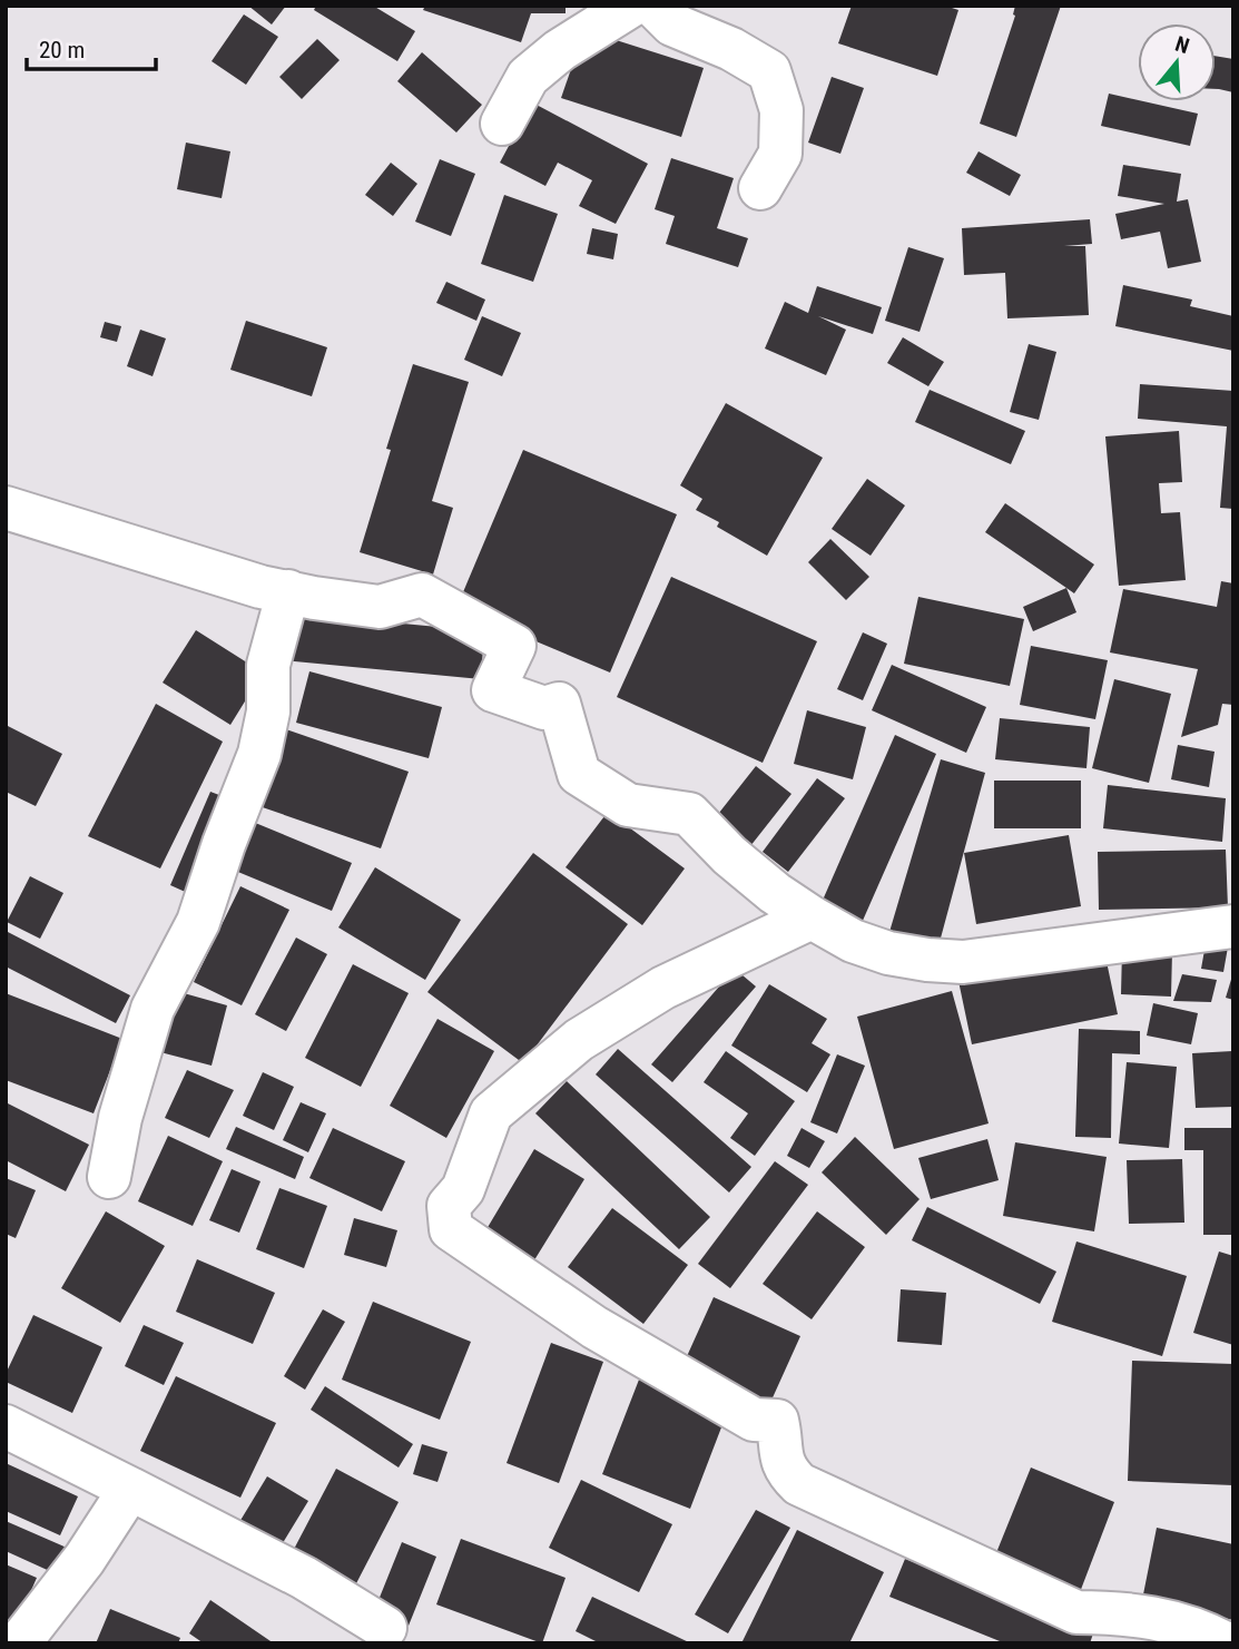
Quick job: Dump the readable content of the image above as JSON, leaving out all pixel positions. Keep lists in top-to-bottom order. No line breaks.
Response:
{"scale_bar":"20 m","north":"top"}
